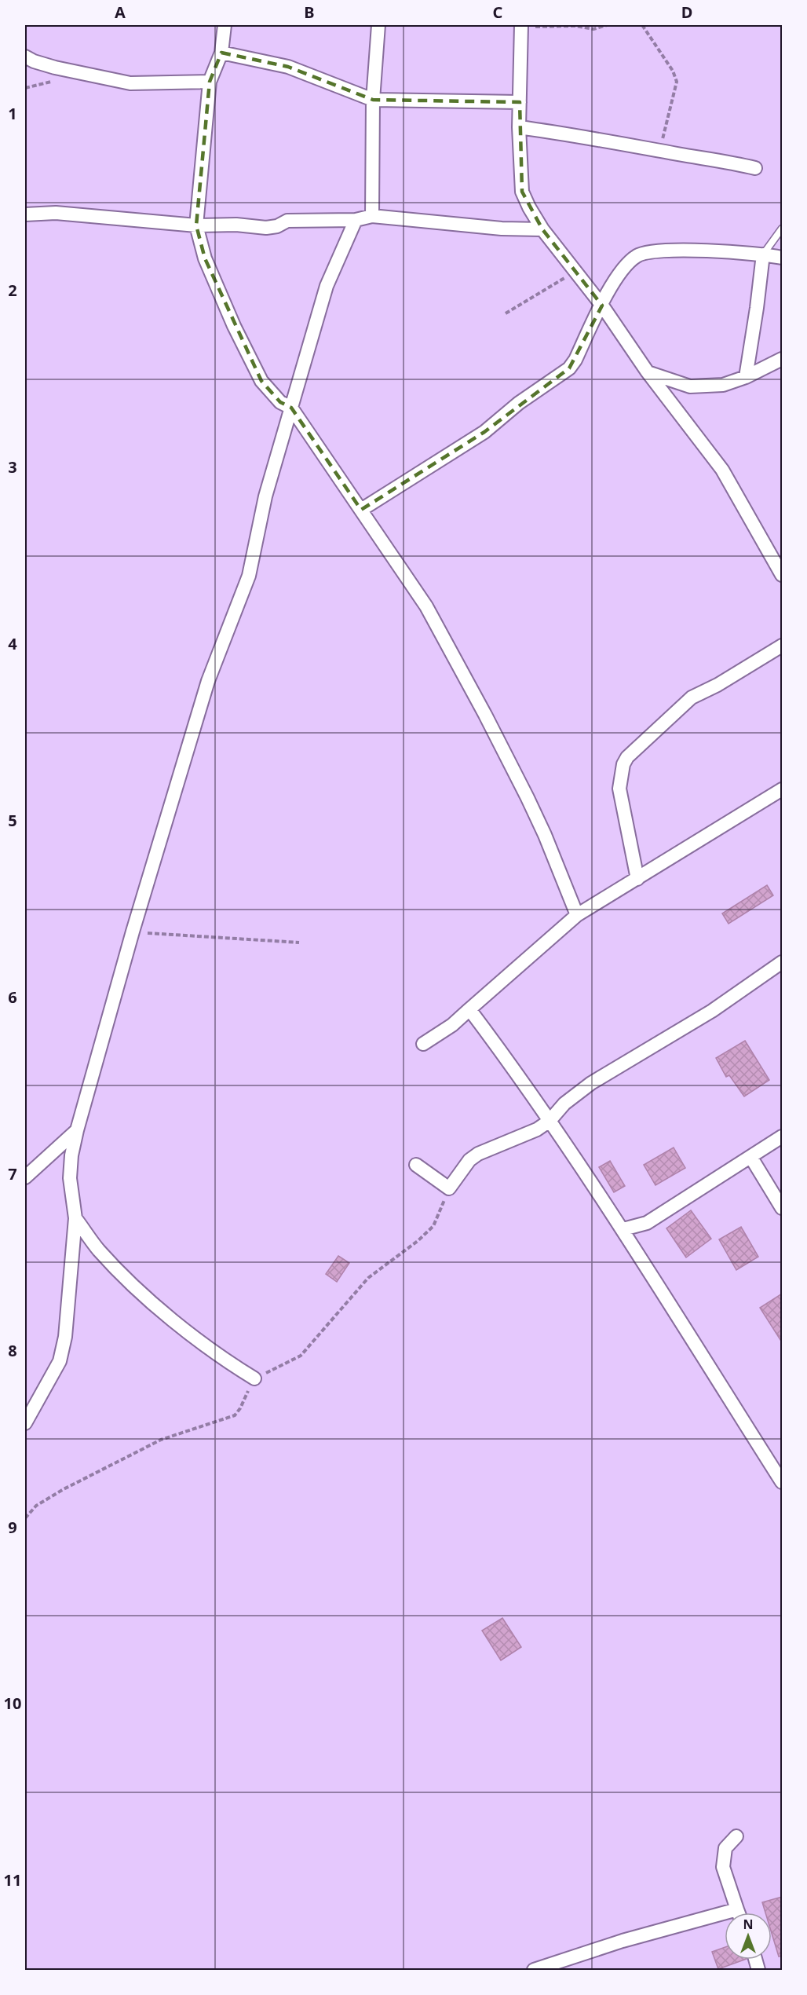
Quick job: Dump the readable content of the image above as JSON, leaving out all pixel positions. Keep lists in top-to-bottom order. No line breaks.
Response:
{"north":"top","grid":{"columns":["A","B","C","D"],"rows":["1","2","3","4","5","6","7","8","9","10","11"]}}
